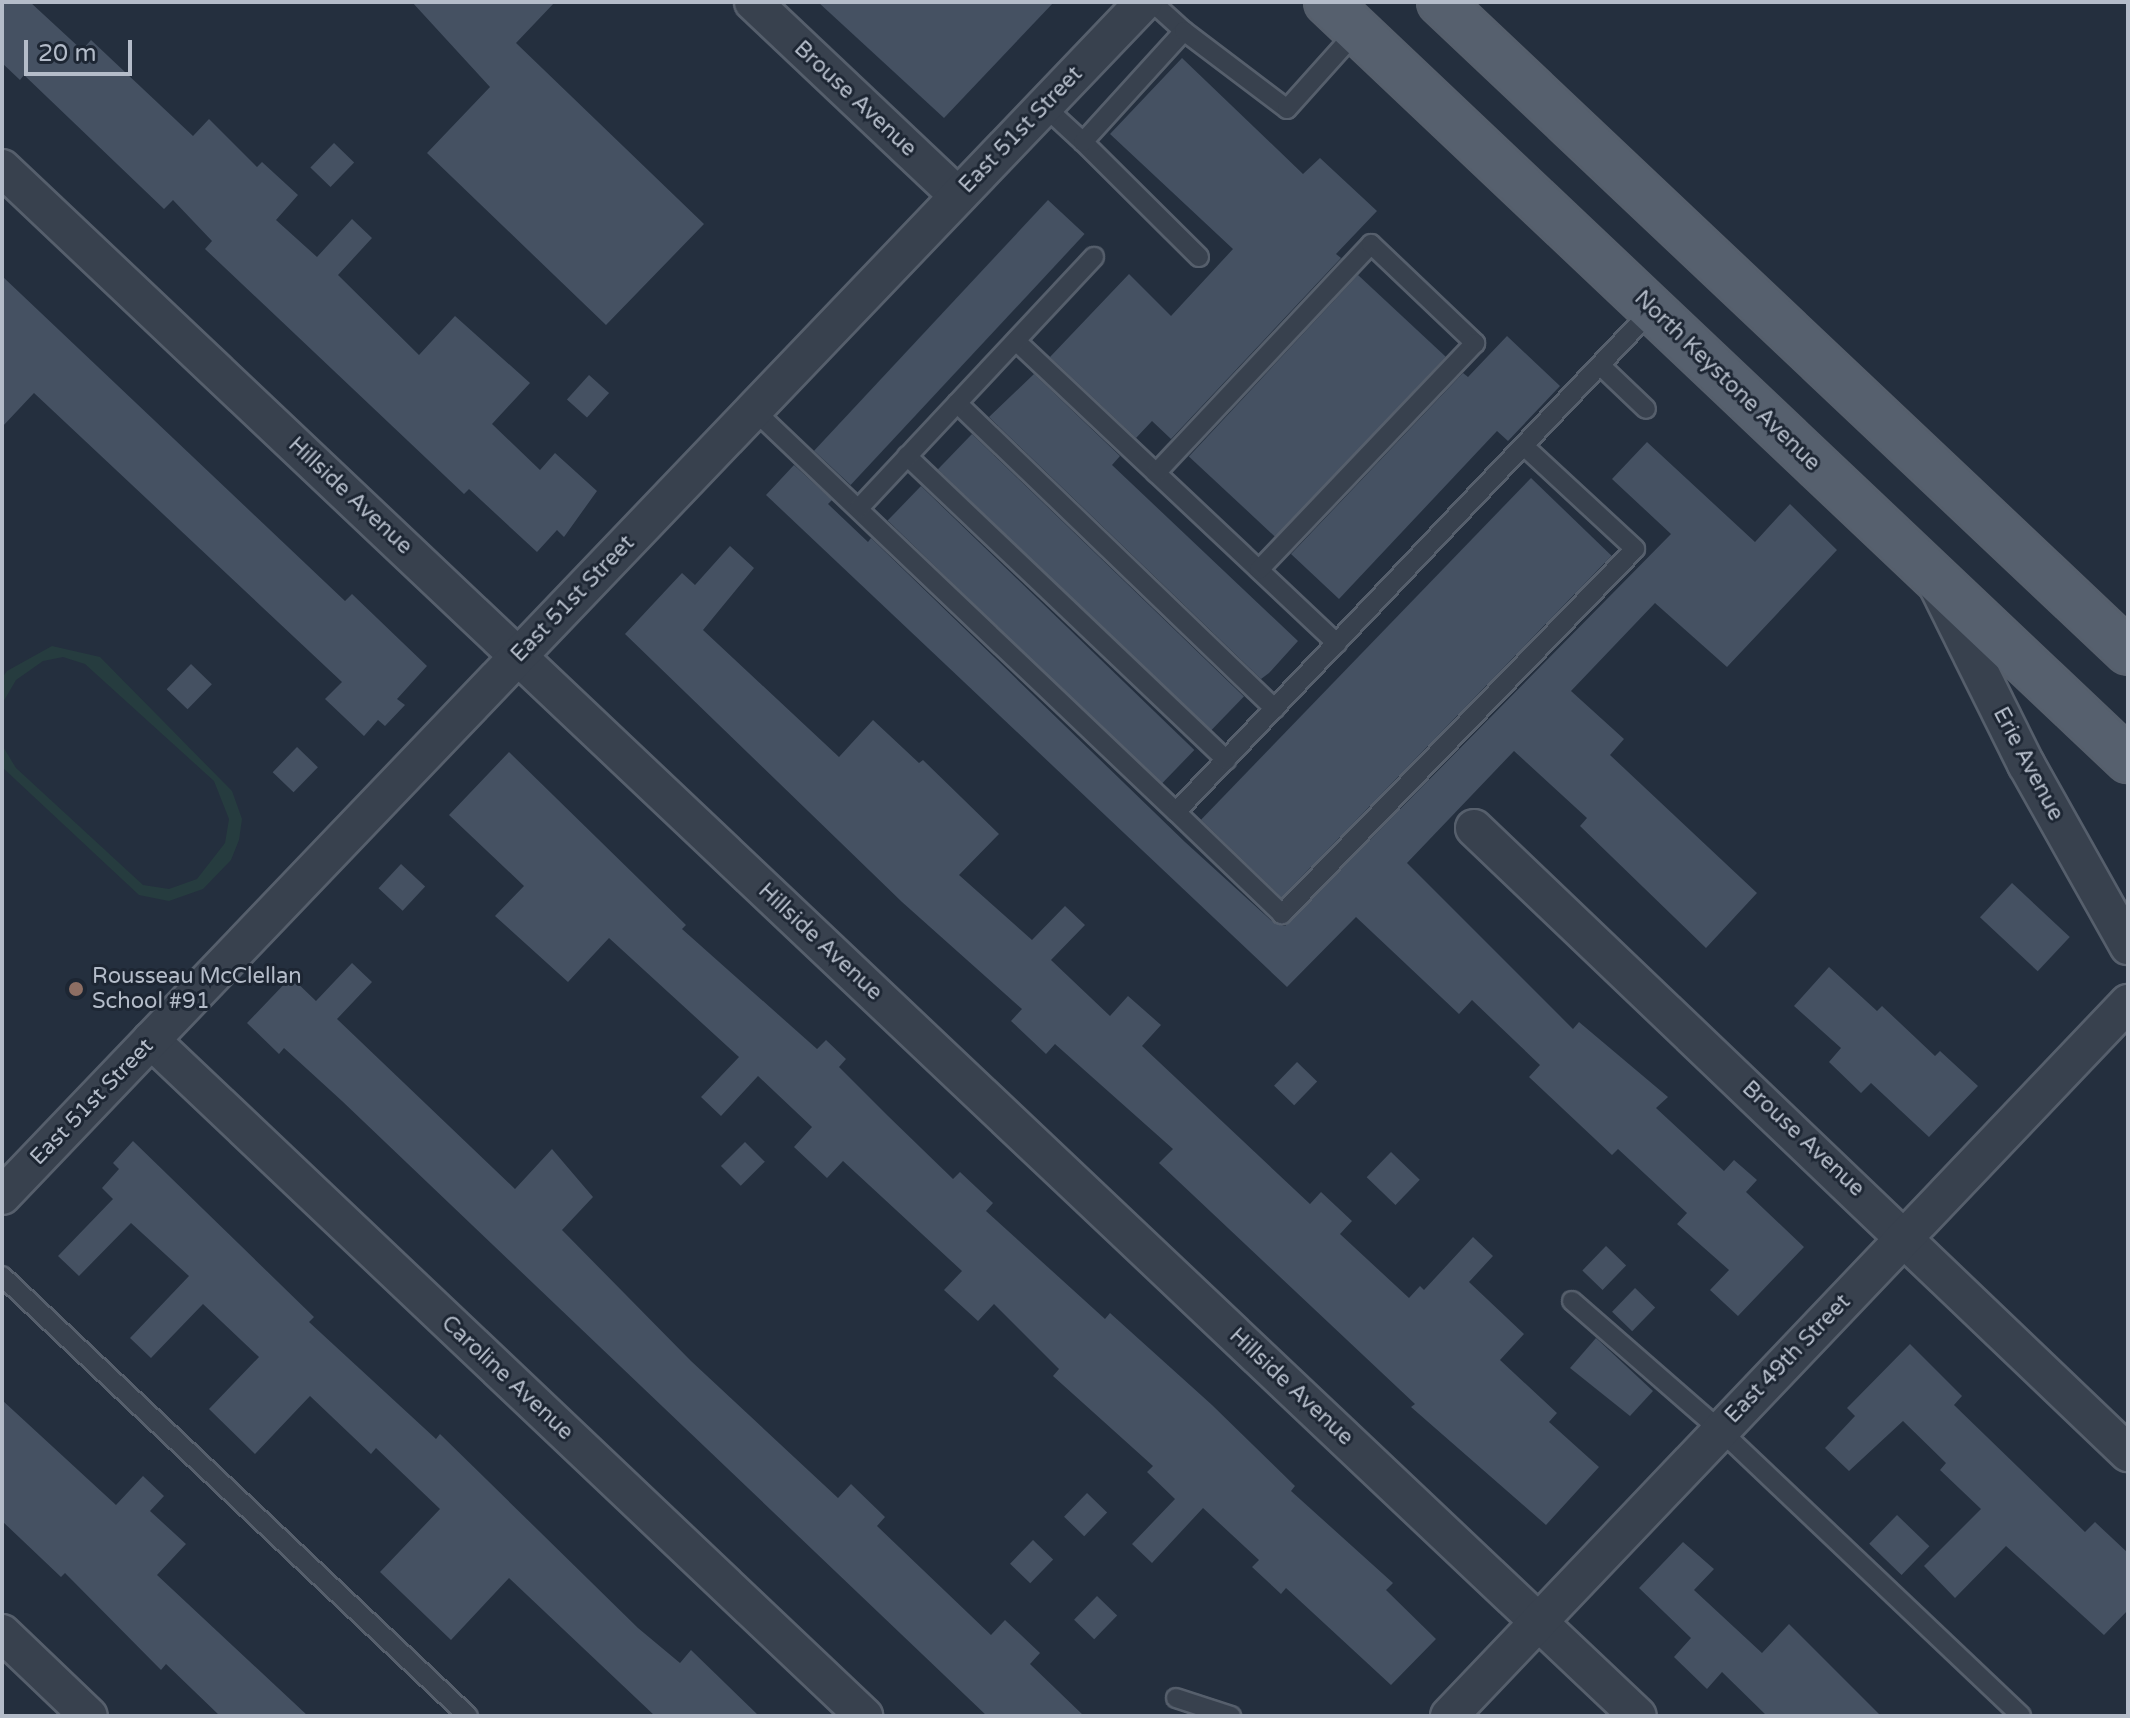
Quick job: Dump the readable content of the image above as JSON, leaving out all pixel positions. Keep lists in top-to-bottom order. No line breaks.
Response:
{"streets":{"main road":["North Keystone Avenue"],"street":["Brouse Avenue","East 51st Street","Hillside Avenue","Erie Avenue","East 49th Street","Caroline Avenue"]},"crossings":[["Brouse Avenue","East 51st Street"],["Brouse Avenue","East 49th Street"],["East 51st Street","Hillside Avenue"],["East 51st Street","Caroline Avenue"],["North Keystone Avenue","Erie Avenue"],["Hillside Avenue","East 49th Street"]],"places":["Rousseau McClellan School #91"],"scale_bar":"20 m"}
